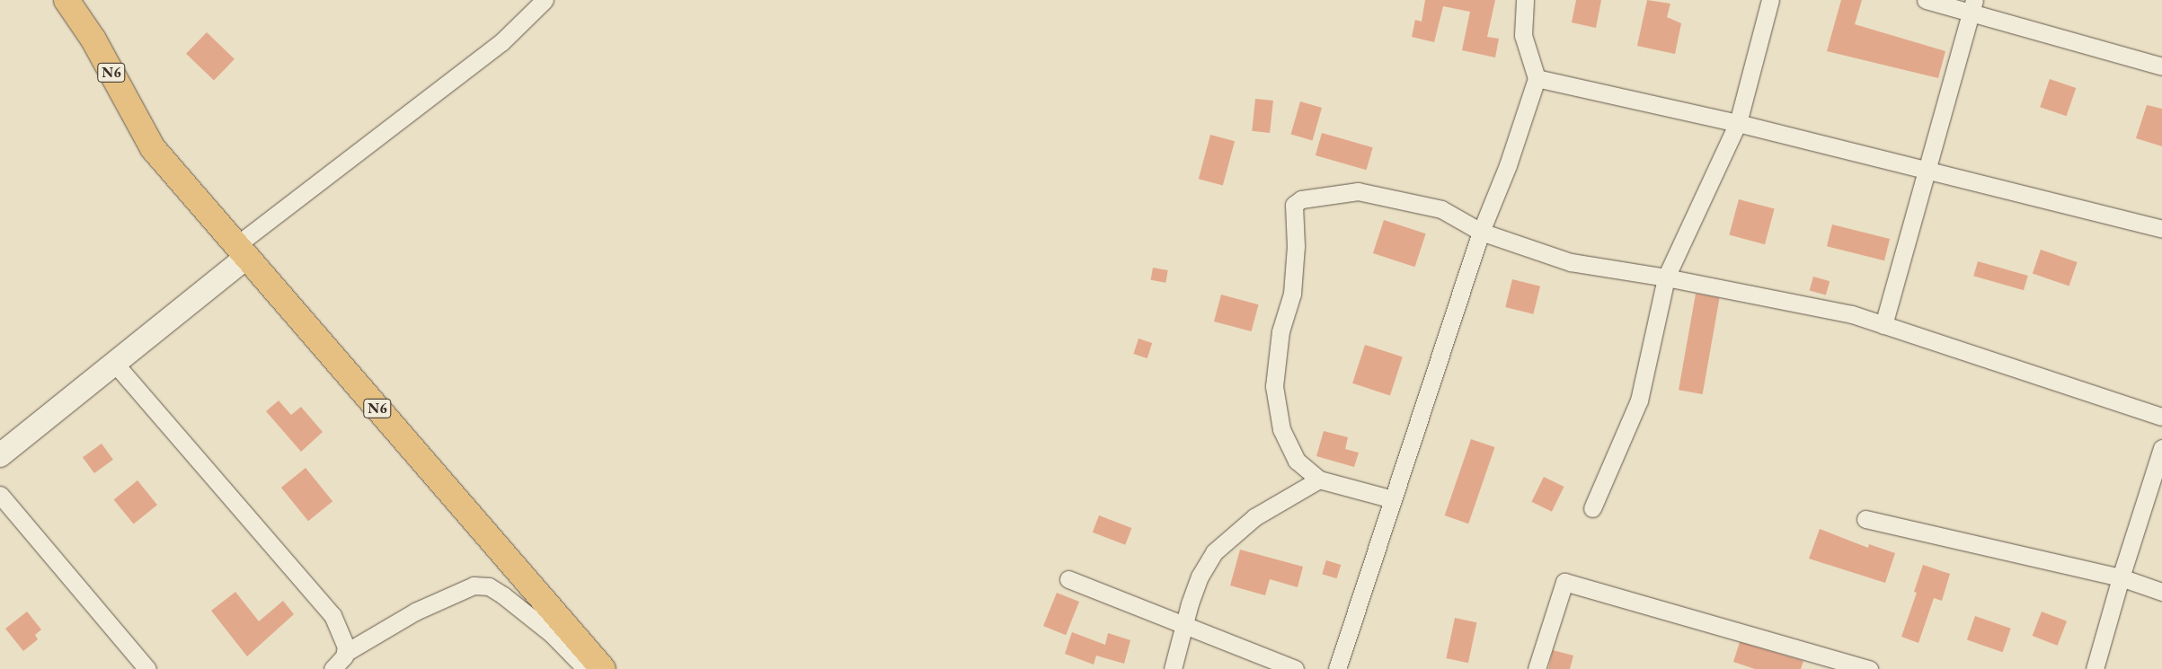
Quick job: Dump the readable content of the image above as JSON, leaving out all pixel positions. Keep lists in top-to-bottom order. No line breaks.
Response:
{"streets":{"highway":["N6"]}}
